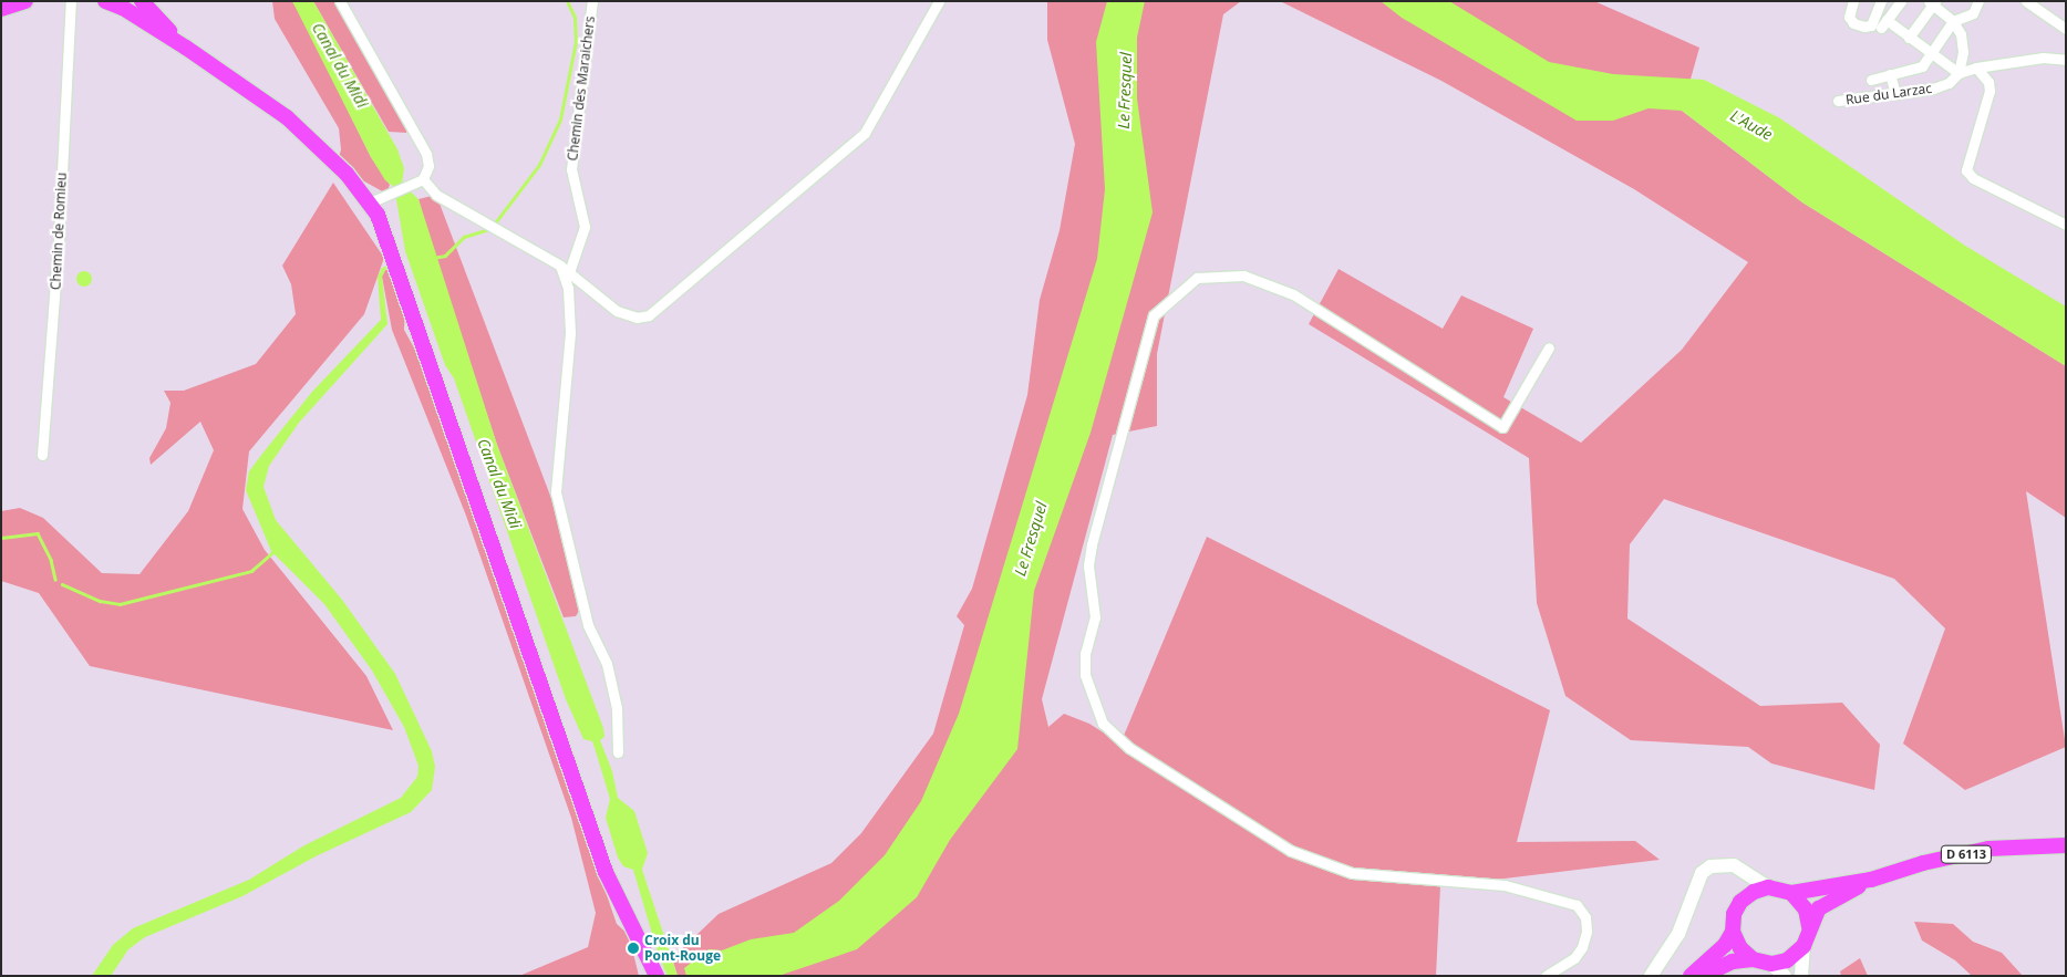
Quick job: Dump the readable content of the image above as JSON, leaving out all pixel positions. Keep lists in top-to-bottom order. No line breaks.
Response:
{"streets":{"main road":["D 6113"],"street":["Chemin des Maraichers","Rue du Larzac","Chemin de Romieu"]},"water":["Canal du Midi","Le Fresquel","L'Aude"],"places":["Croix du Pont-Rouge"]}
